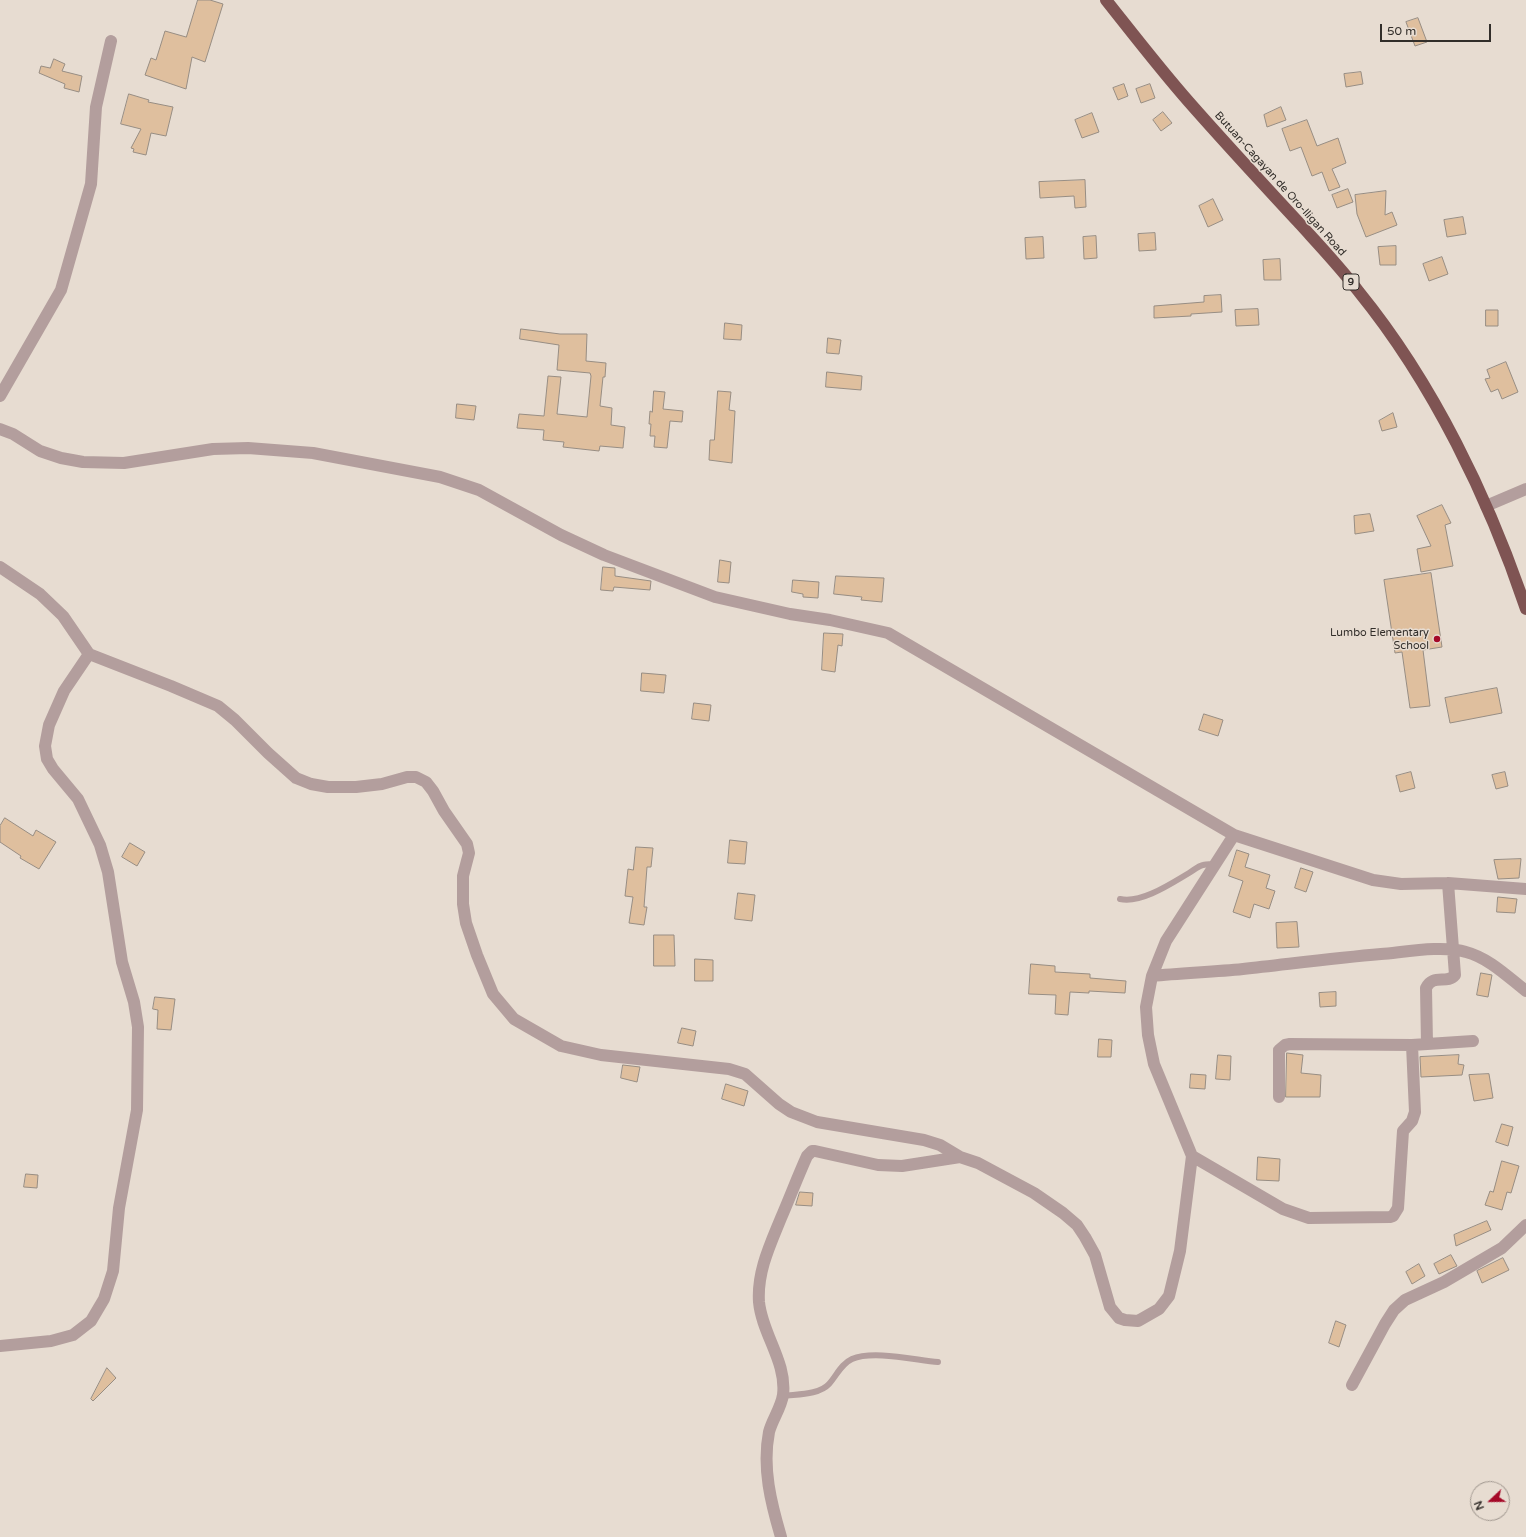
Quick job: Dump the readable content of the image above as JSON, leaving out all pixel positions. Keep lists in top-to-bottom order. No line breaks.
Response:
{"streets":{"highway":["Butuan-Cagayan de Oro-Iligan Road","9"]},"places":["Lumbo Elementary School"],"scale_bar":"50 m","north":"left"}
